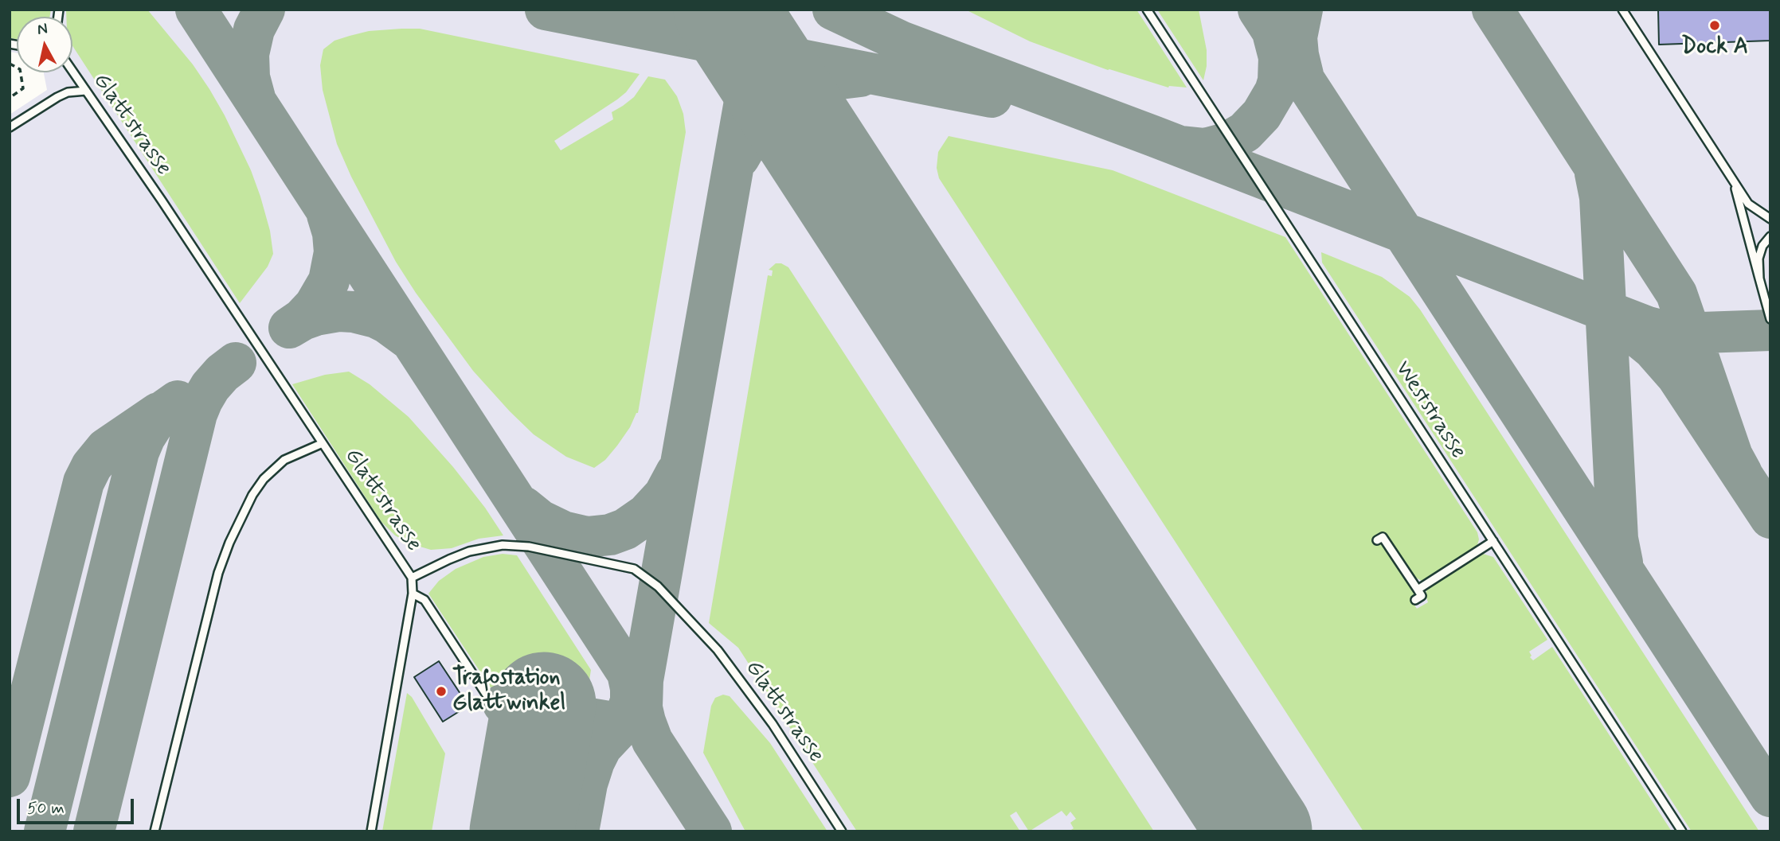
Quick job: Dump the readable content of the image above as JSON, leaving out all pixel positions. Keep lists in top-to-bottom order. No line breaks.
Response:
{"streets":{"lane":["Glattstrasse","Weststrasse"]},"places":["Dock A","Trafostation Glattwinkel"],"scale_bar":"50 m","north":"top"}
